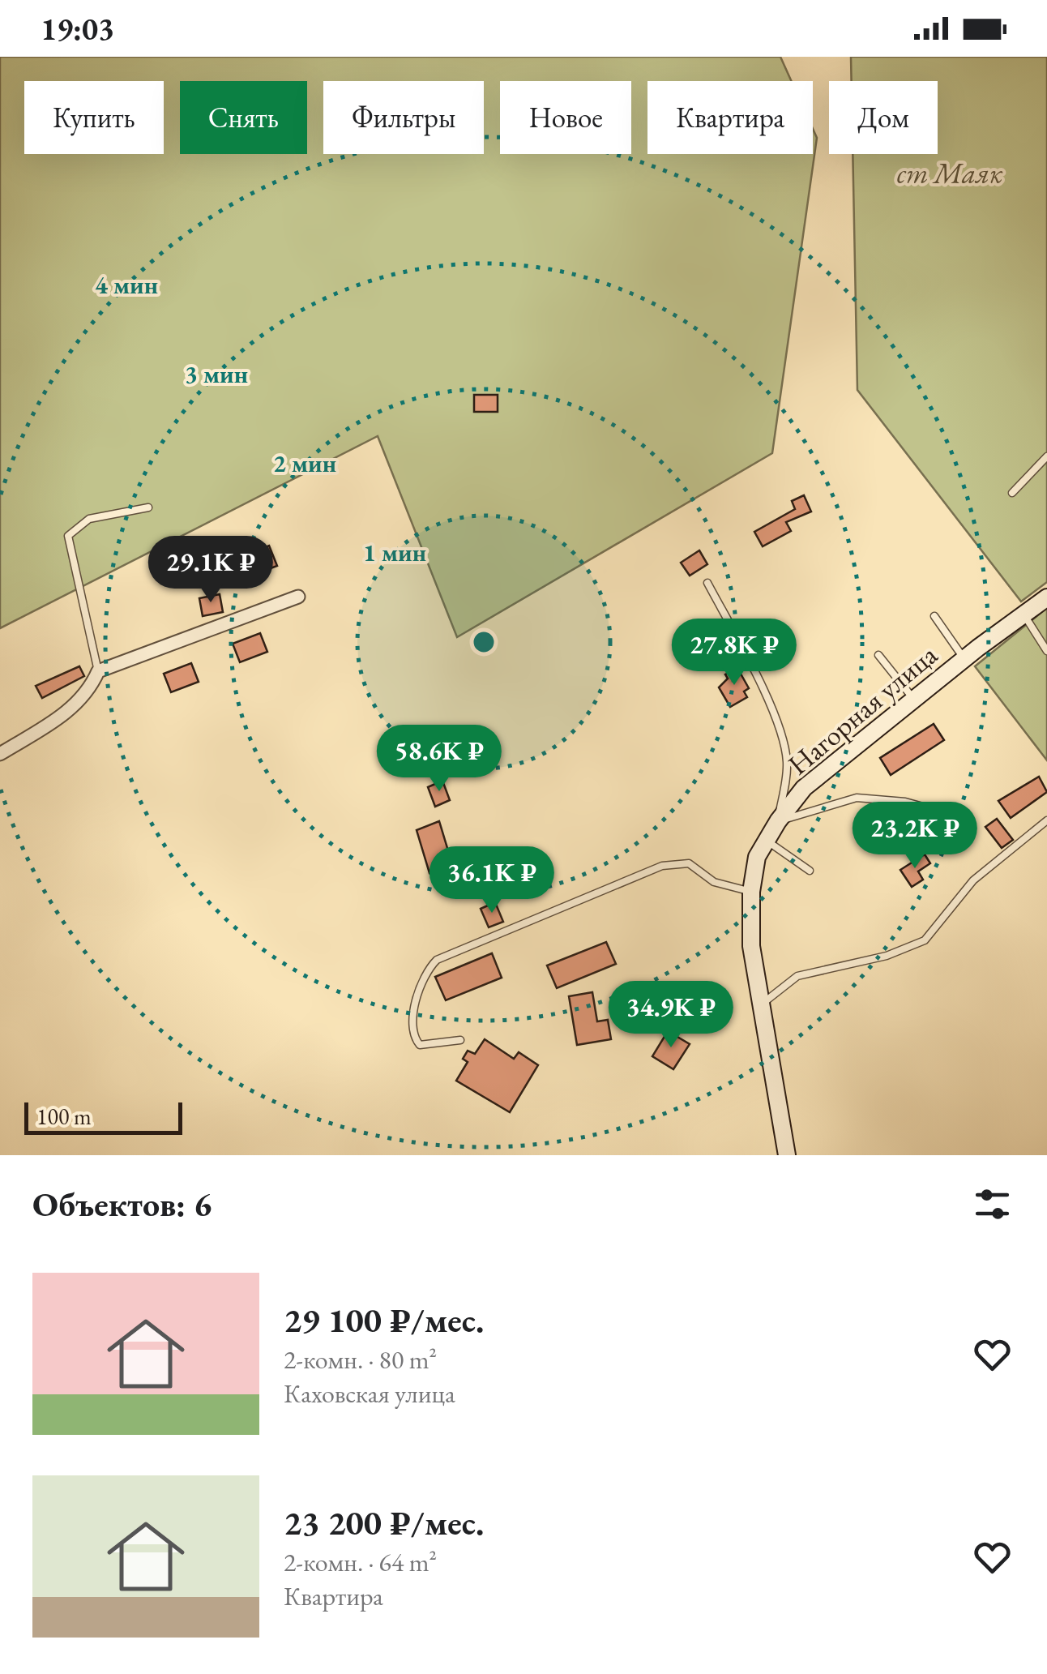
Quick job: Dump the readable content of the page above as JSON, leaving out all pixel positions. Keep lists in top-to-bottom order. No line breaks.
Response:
{"streets":{"main road":["Нагорная улица"]},"parks":["ст Маяк"],"scale_bar":"100 m","page":{"status":"19:03","chip":["Купить","Снять","Фильтры","Новое","Квартира","Дом"],"price":["29.1K ₽","27.8K ₽","58.6K ₽","23.2K ₽","36.1K ₽","34.9K ₽"],"scale":"100 m","heading":"Объектов: 6","list":[{"name":"29 100 ₽/мес.","note":"2-комн. · 80 m² · Каховская улица"},{"name":"23 200 ₽/мес.","note":"2-комн. · 64 m² · Квартира"}]},"rings":["4 мин","3 мин","2 мин","1 мин"]}
